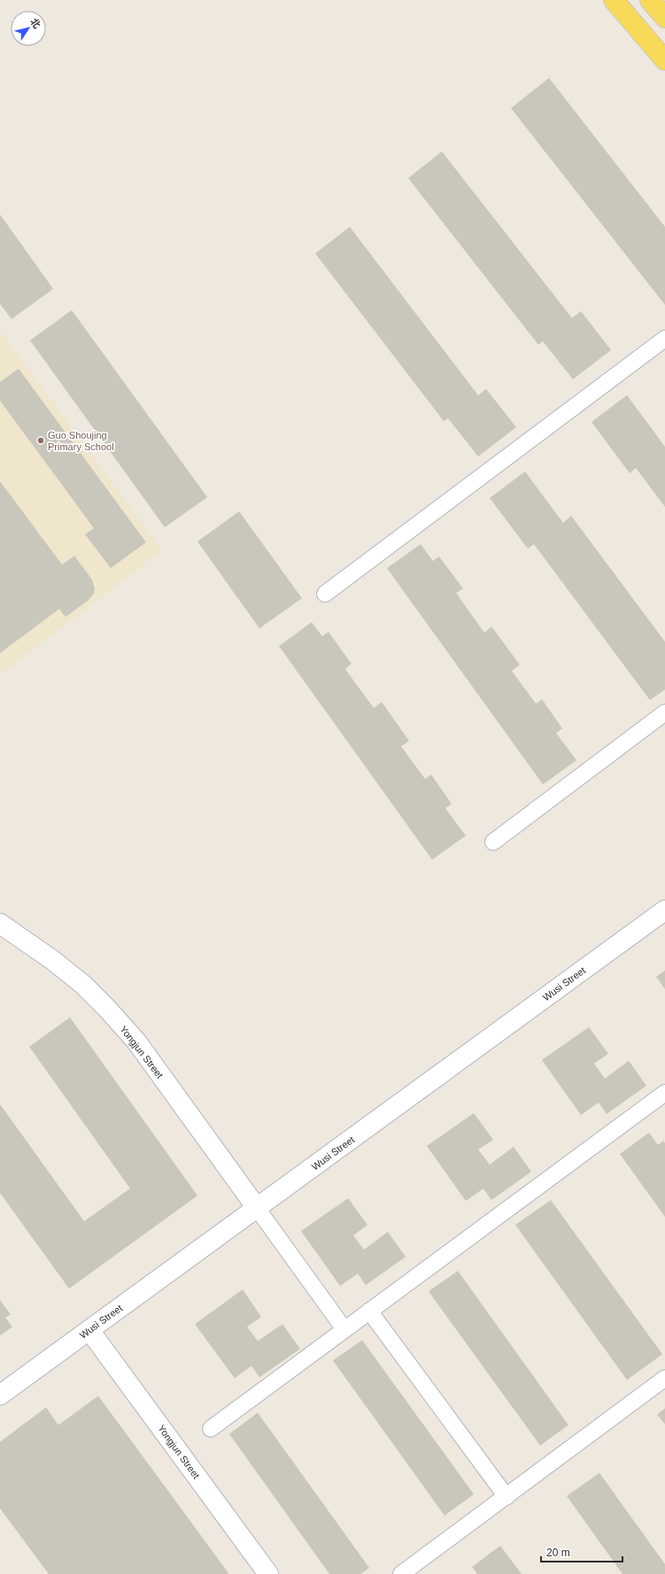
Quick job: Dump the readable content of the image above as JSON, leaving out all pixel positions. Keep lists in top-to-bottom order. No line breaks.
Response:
{"streets":{"street":["Wusi Street","Yongjun Street"]},"crossings":[["Wusi Street","Yongjun Street"]],"places":["Guo Shoujing Primary School"],"scale_bar":"20 m","north":"top right"}
